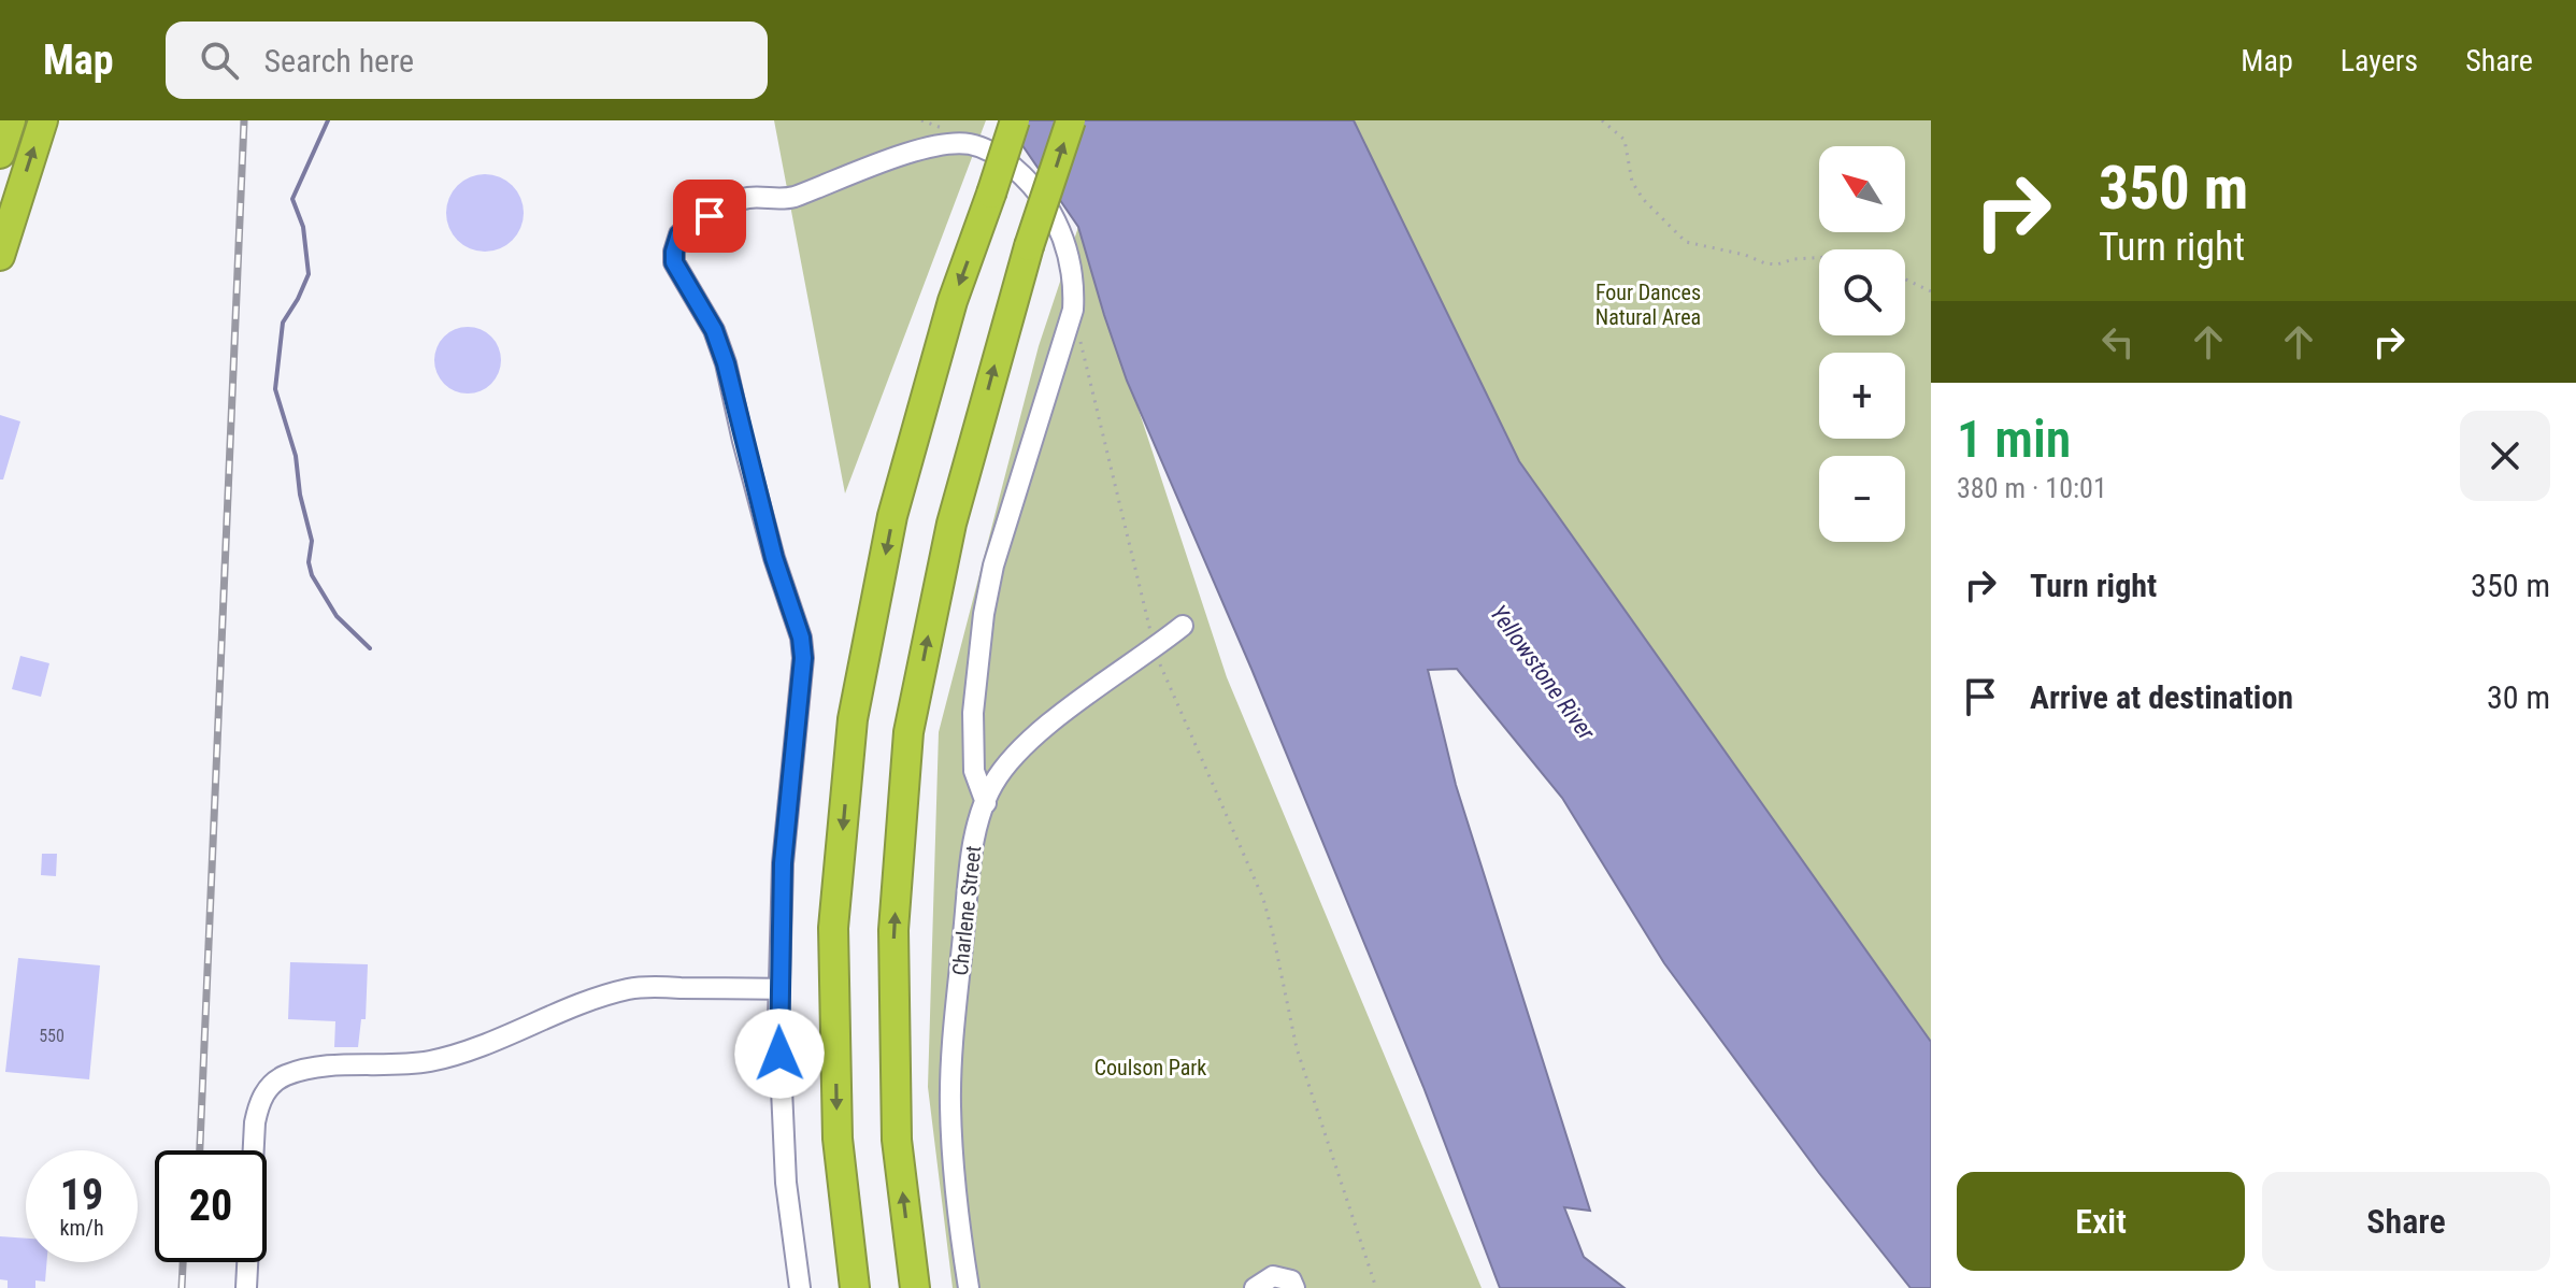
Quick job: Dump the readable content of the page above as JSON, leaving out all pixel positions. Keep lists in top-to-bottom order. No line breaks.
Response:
{"streets":{"street":["Charlene Street"]},"water":["Yellowstone River"],"parks":["Four Dances Natural Area","Coulson Park"],"house_numbers":["550"],"north":"top left","page":{"header":"Map","search":"Search here","nav":["Map","Layers","Share"],"turn":["350 m","Turn right"],"map_buttons":["+","−"],"heading":["1 min","380 m · 10:01"],"list":[{"name":"Turn right","value":"350 m"},{"name":"Arrive at destination","value":"30 m"}],"speed":"19 km/h","limit":"20","buttons":["Exit","Share"]}}
